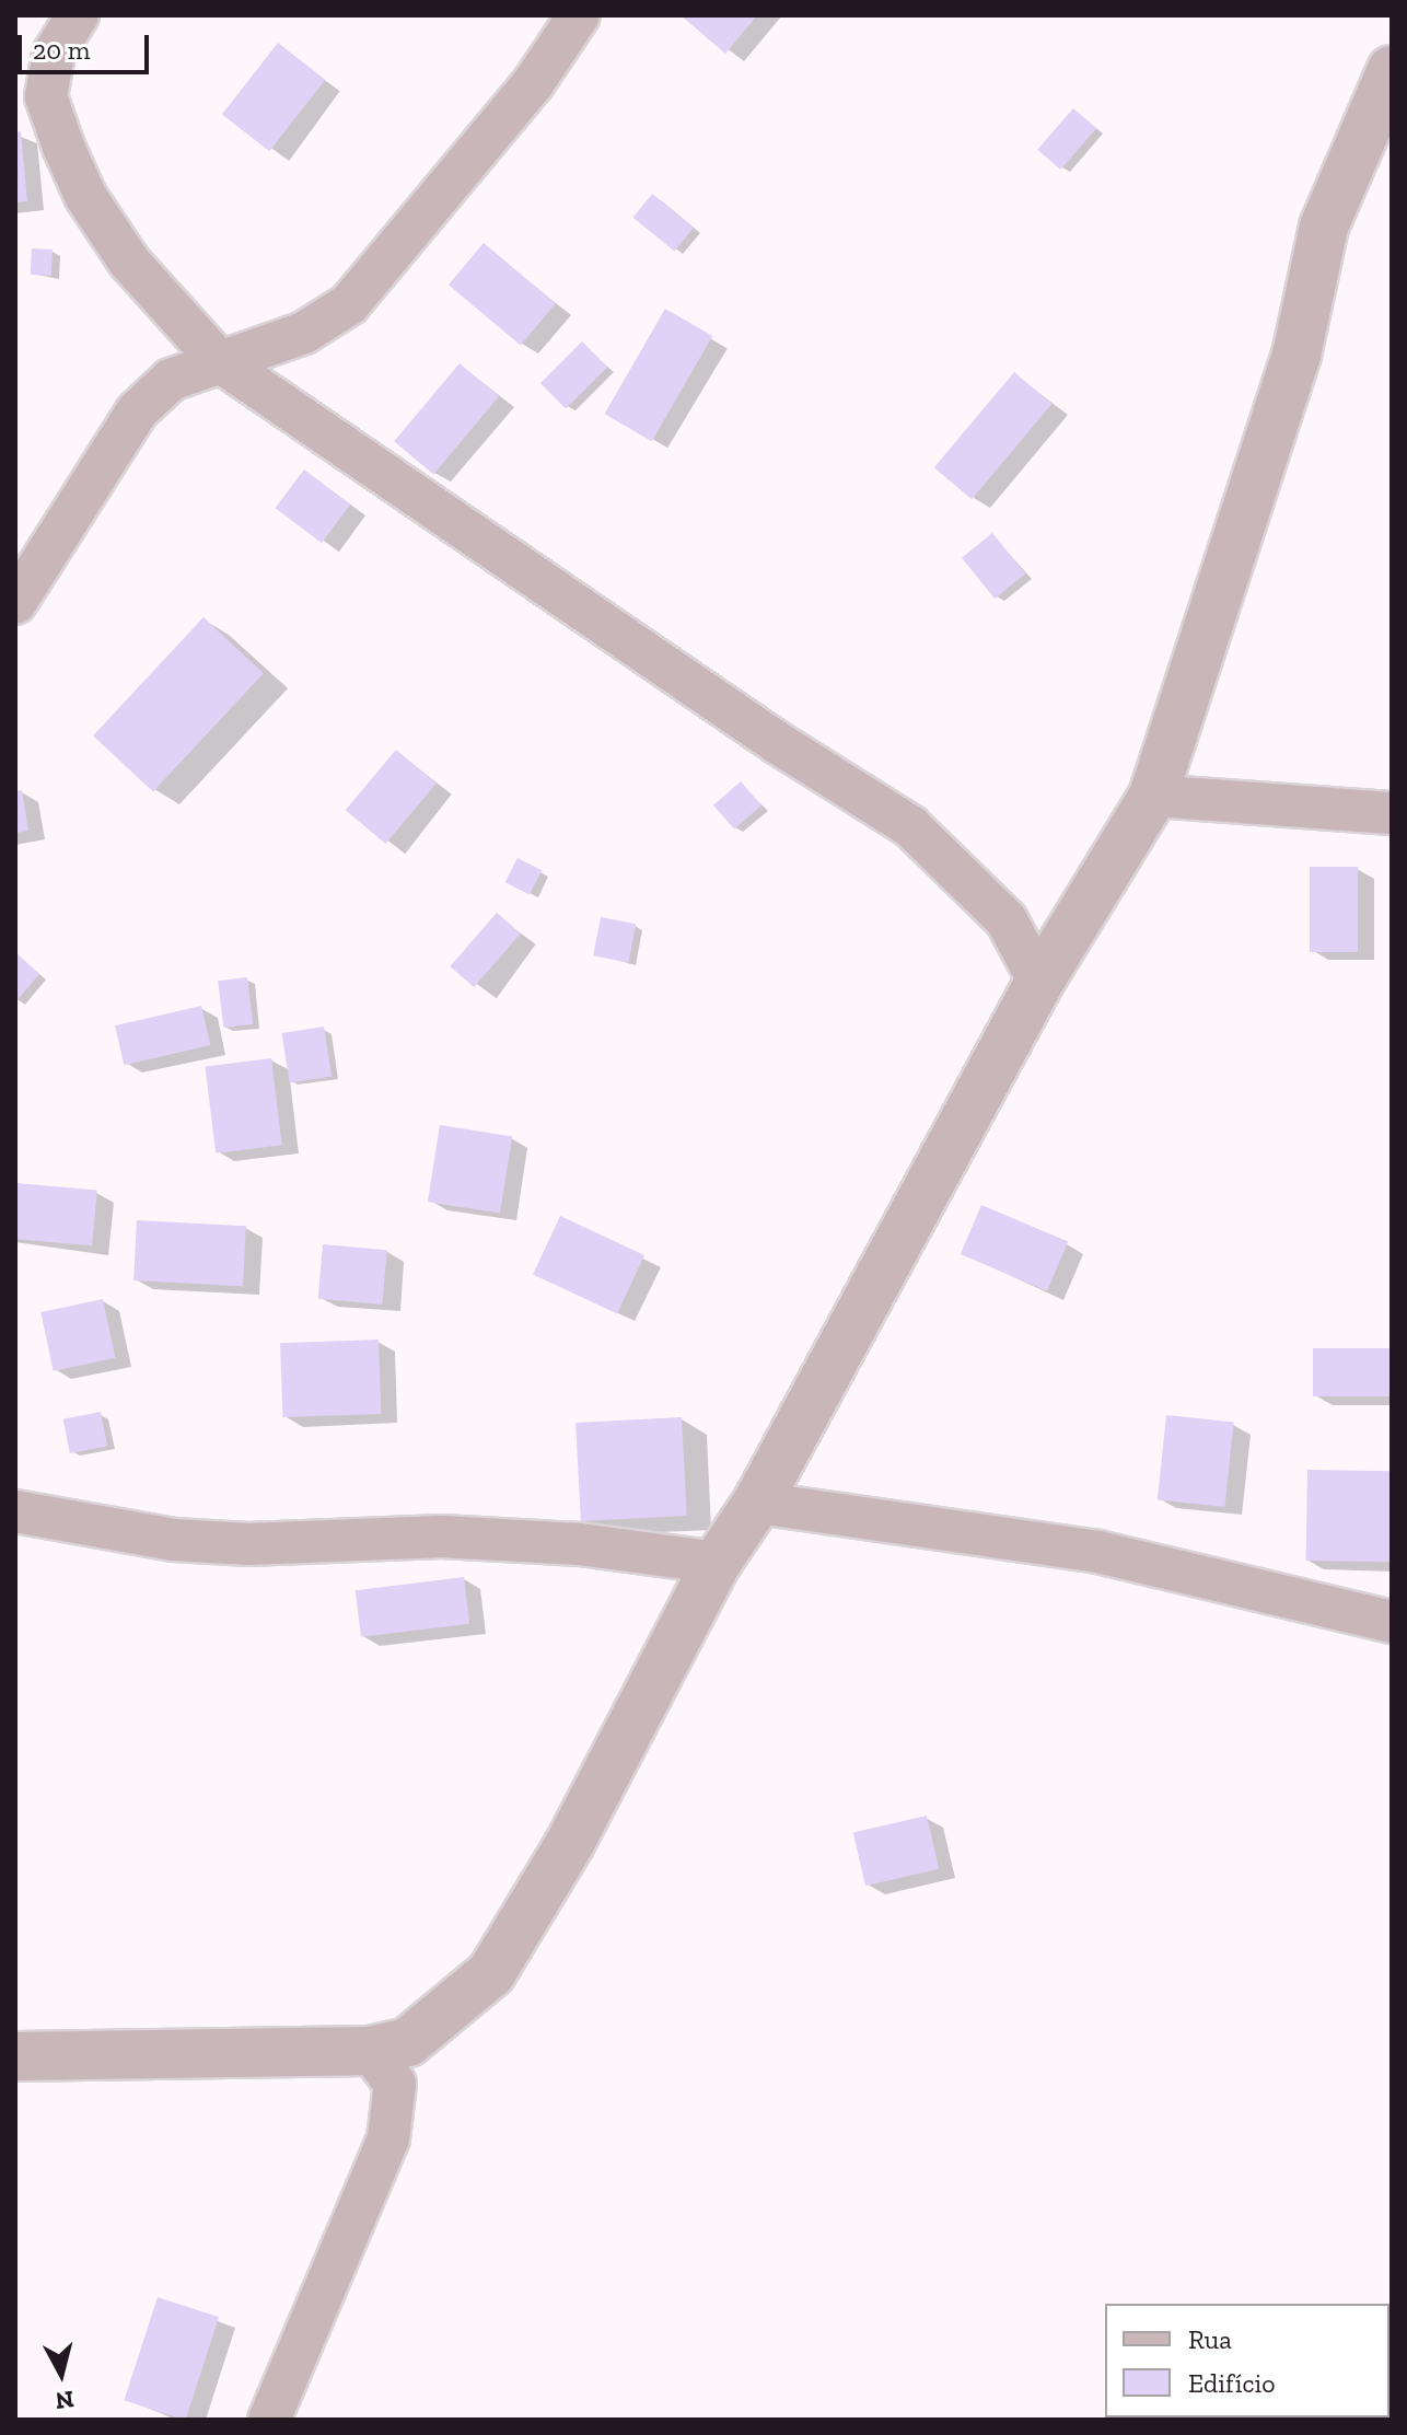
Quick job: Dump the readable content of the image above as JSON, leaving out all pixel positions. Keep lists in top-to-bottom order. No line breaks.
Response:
{"legend":["Rua","Edifício"],"scale_bar":"20 m","north":"bottom"}
